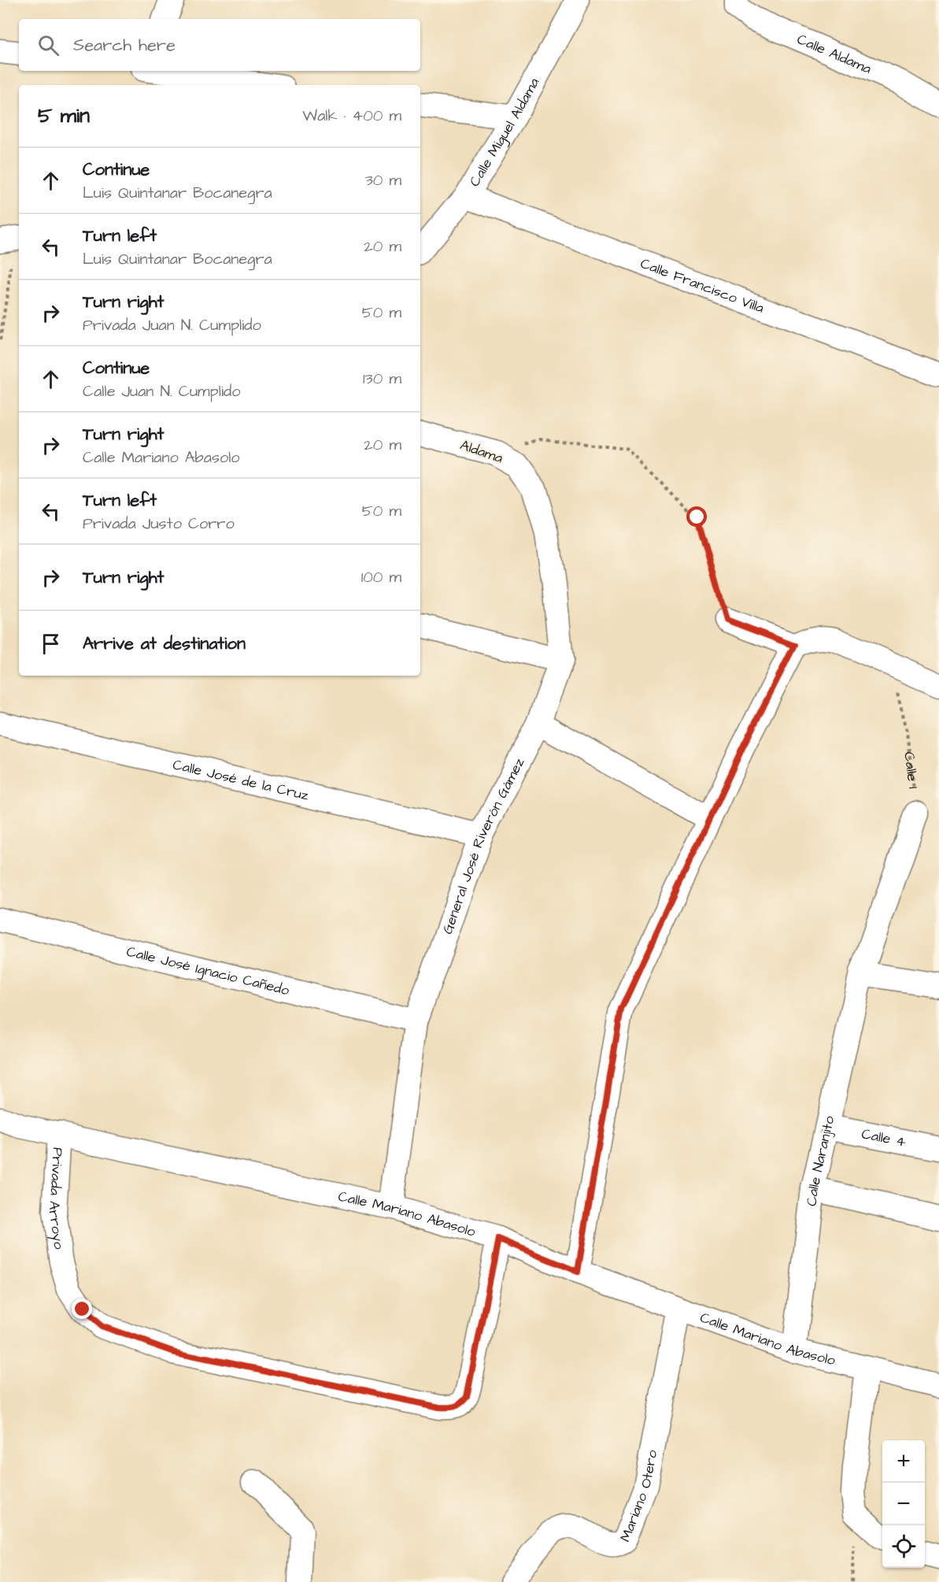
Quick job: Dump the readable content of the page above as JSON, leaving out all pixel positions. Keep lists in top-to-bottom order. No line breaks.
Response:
{"streets":{"street":["Calle Aldama","Calle Miguel Aldama","Calle Francisco Villa","Aldama","Calle José de la Cruz","General José Riverón Gámez","Calle José Ignacio Cañedo","Calle 4","Calle Naranjito","Privada Arroyo","Calle Mariano Abasolo","Mariano Otero"],"path":["Calle 1"]},"crossings":[["Calle Miguel Aldama","Calle Francisco Villa"],["Aldama","General José Riverón Gámez"],["Calle José de la Cruz","General José Riverón Gámez"],["General José Riverón Gámez","Calle José Ignacio Cañedo"],["General José Riverón Gámez","Calle Mariano Abasolo"],["Calle 4","Calle Naranjito"],["Calle Naranjito","Calle Mariano Abasolo"],["Privada Arroyo","Calle Mariano Abasolo"],["Calle Mariano Abasolo","Mariano Otero"]],"page":{"search":"Search here","heading":["5 min","Walk · 400 m"],"list":[["Continue","Luis Quintanar Bocanegra","30 m"],["Turn left","Luis Quintanar Bocanegra","20 m"],["Turn right","Privada Juan N. Cumplido","50 m"],["Continue","Calle Juan N. Cumplido","130 m"],["Turn right","Calle Mariano Abasolo","20 m"],["Turn left","Privada Justo Corro","50 m"],["Turn right","100 m"],"Arrive at destination"],"map_buttons":["+","−"]}}
